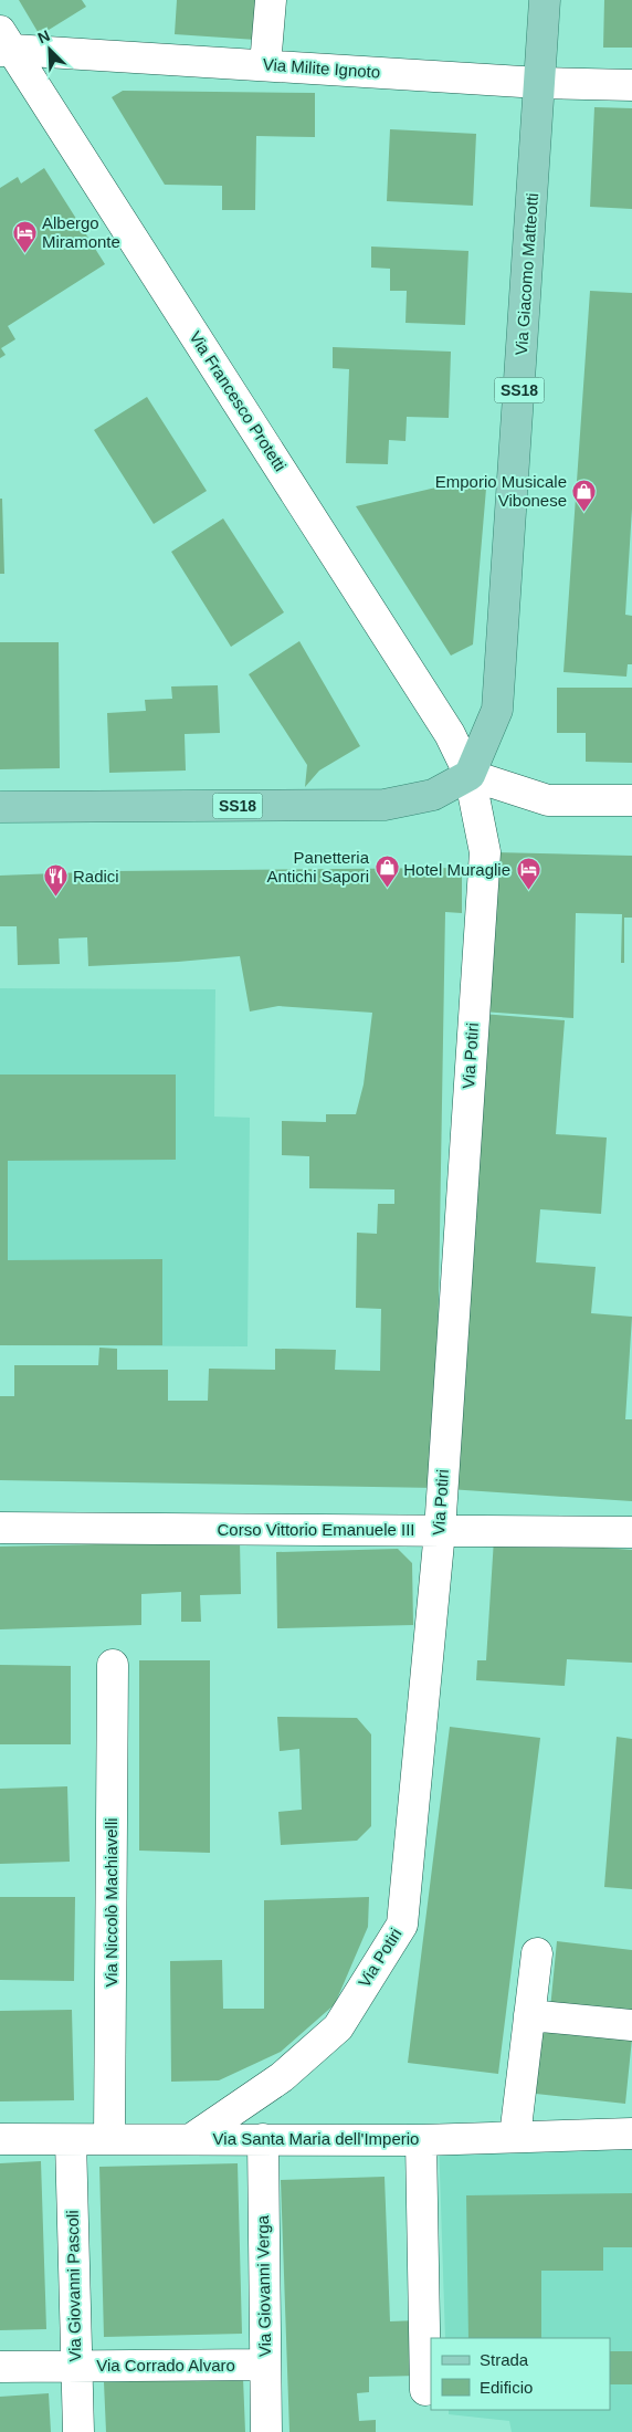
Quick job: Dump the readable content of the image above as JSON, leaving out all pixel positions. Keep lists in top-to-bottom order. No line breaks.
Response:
{"streets":{"main road":["Via Giacomo Matteotti","SS18"],"street":["Via Milite Ignoto","Via Francesco Protetti","Via Potiri","Corso Vittorio Emanuele III","Via Niccolò Machiavelli","Via Santa Maria dell'Imperio","Via Giovanni Pascoli","Via Giovanni Verga","Via Corrado Alvaro"]},"crossings":[["Via Milite Ignoto","Via Giacomo Matteotti"],["Via Milite Ignoto","Via Francesco Protetti"],["Via Giacomo Matteotti","SS18"],["Via Giacomo Matteotti","Via Francesco Protetti"],["Via Giacomo Matteotti","Via Potiri"],["SS18","Via Francesco Protetti"],["SS18","Via Potiri"],["Via Francesco Protetti","Via Potiri"],["Via Potiri","Corso Vittorio Emanuele III"],["Via Potiri","Via Santa Maria dell'Imperio"],["Via Niccolò Machiavelli","Via Santa Maria dell'Imperio"],["Via Santa Maria dell'Imperio","Via Giovanni Pascoli"],["Via Santa Maria dell'Imperio","Via Giovanni Verga"],["Via Giovanni Pascoli","Via Corrado Alvaro"],["Via Giovanni Verga","Via Corrado Alvaro"]],"places":{"hotel":["Albergo Miramonte","Hotel Muraglie"],"shop":["Emporio Musicale Vibonese","Panetteria Antichi Sapori"],"restaurant":["Radici"]},"legend":["Strada","Edificio"],"north":"top left"}
